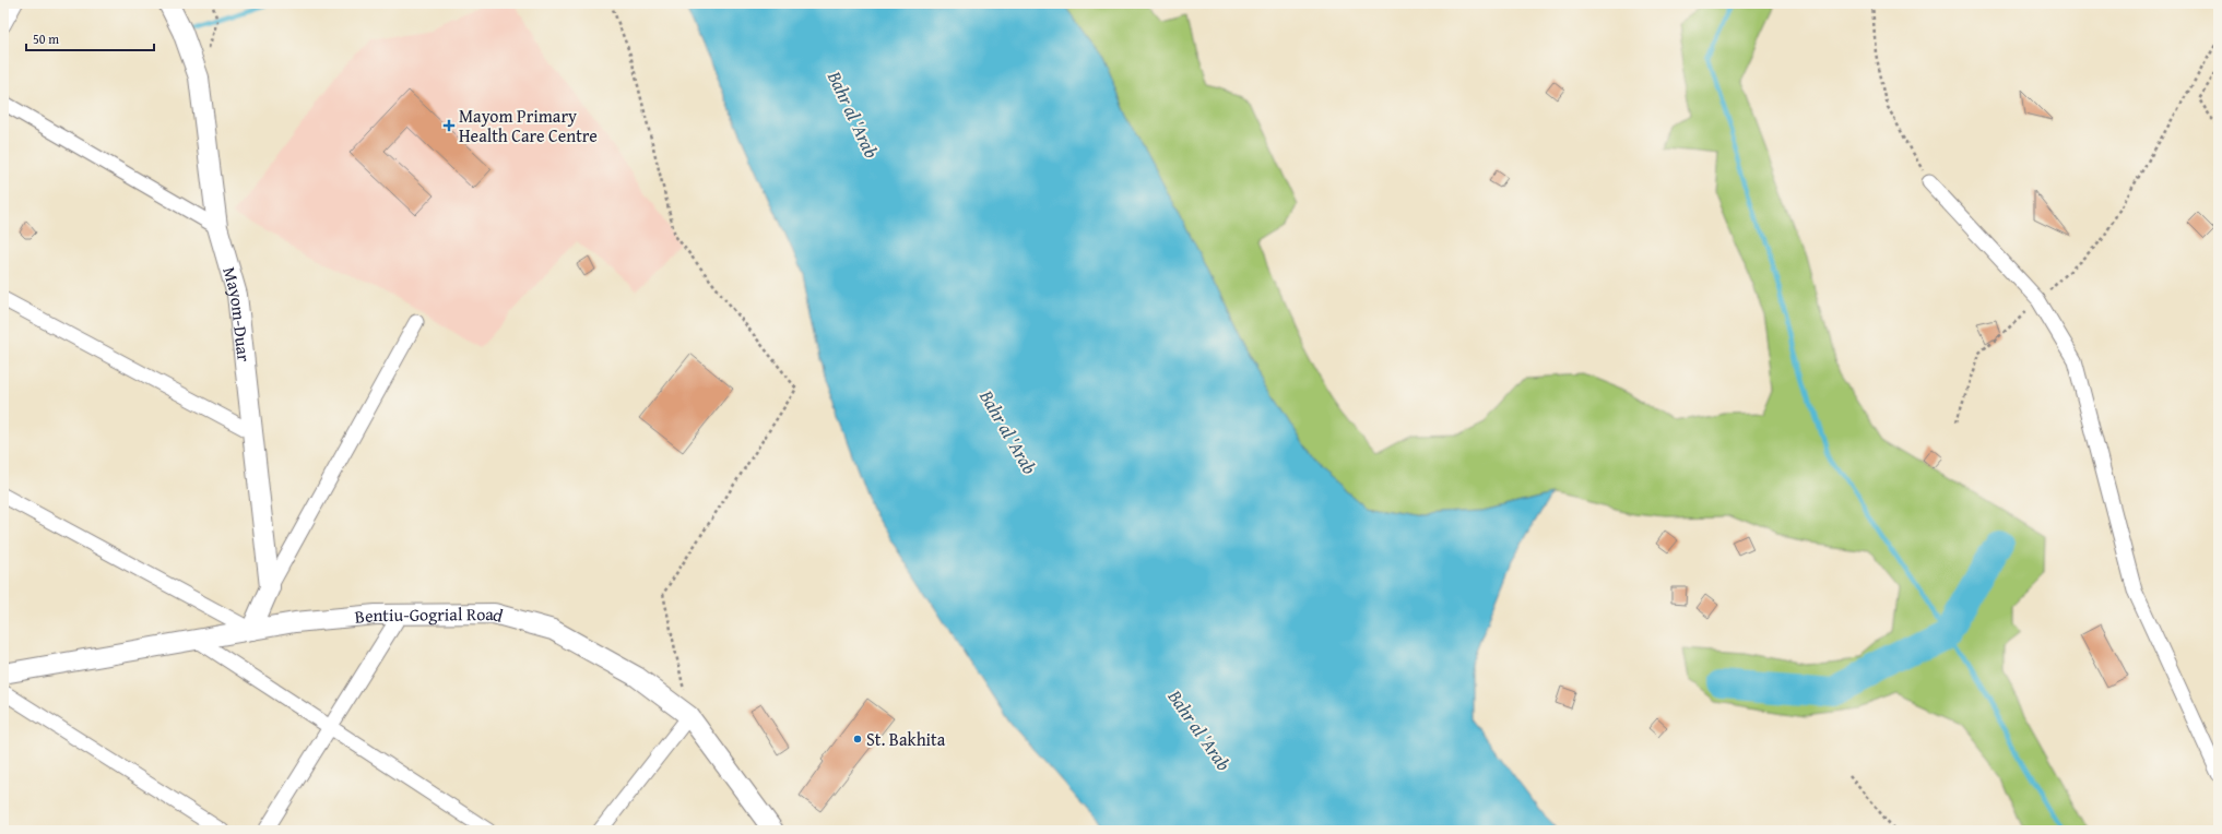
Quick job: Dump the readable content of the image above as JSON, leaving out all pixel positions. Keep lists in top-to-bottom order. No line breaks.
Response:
{"streets":{"main road":["Mayom-Duar","Bentiu-Gogrial Road"]},"crossings":[["Mayom-Duar","Bentiu-Gogrial Road"]],"water":["Bahr al 'Arab"],"places":{"health":["Mayom Primary Health Care Centre"],"other":["St. Bakhita"]},"scale_bar":"50 m"}
